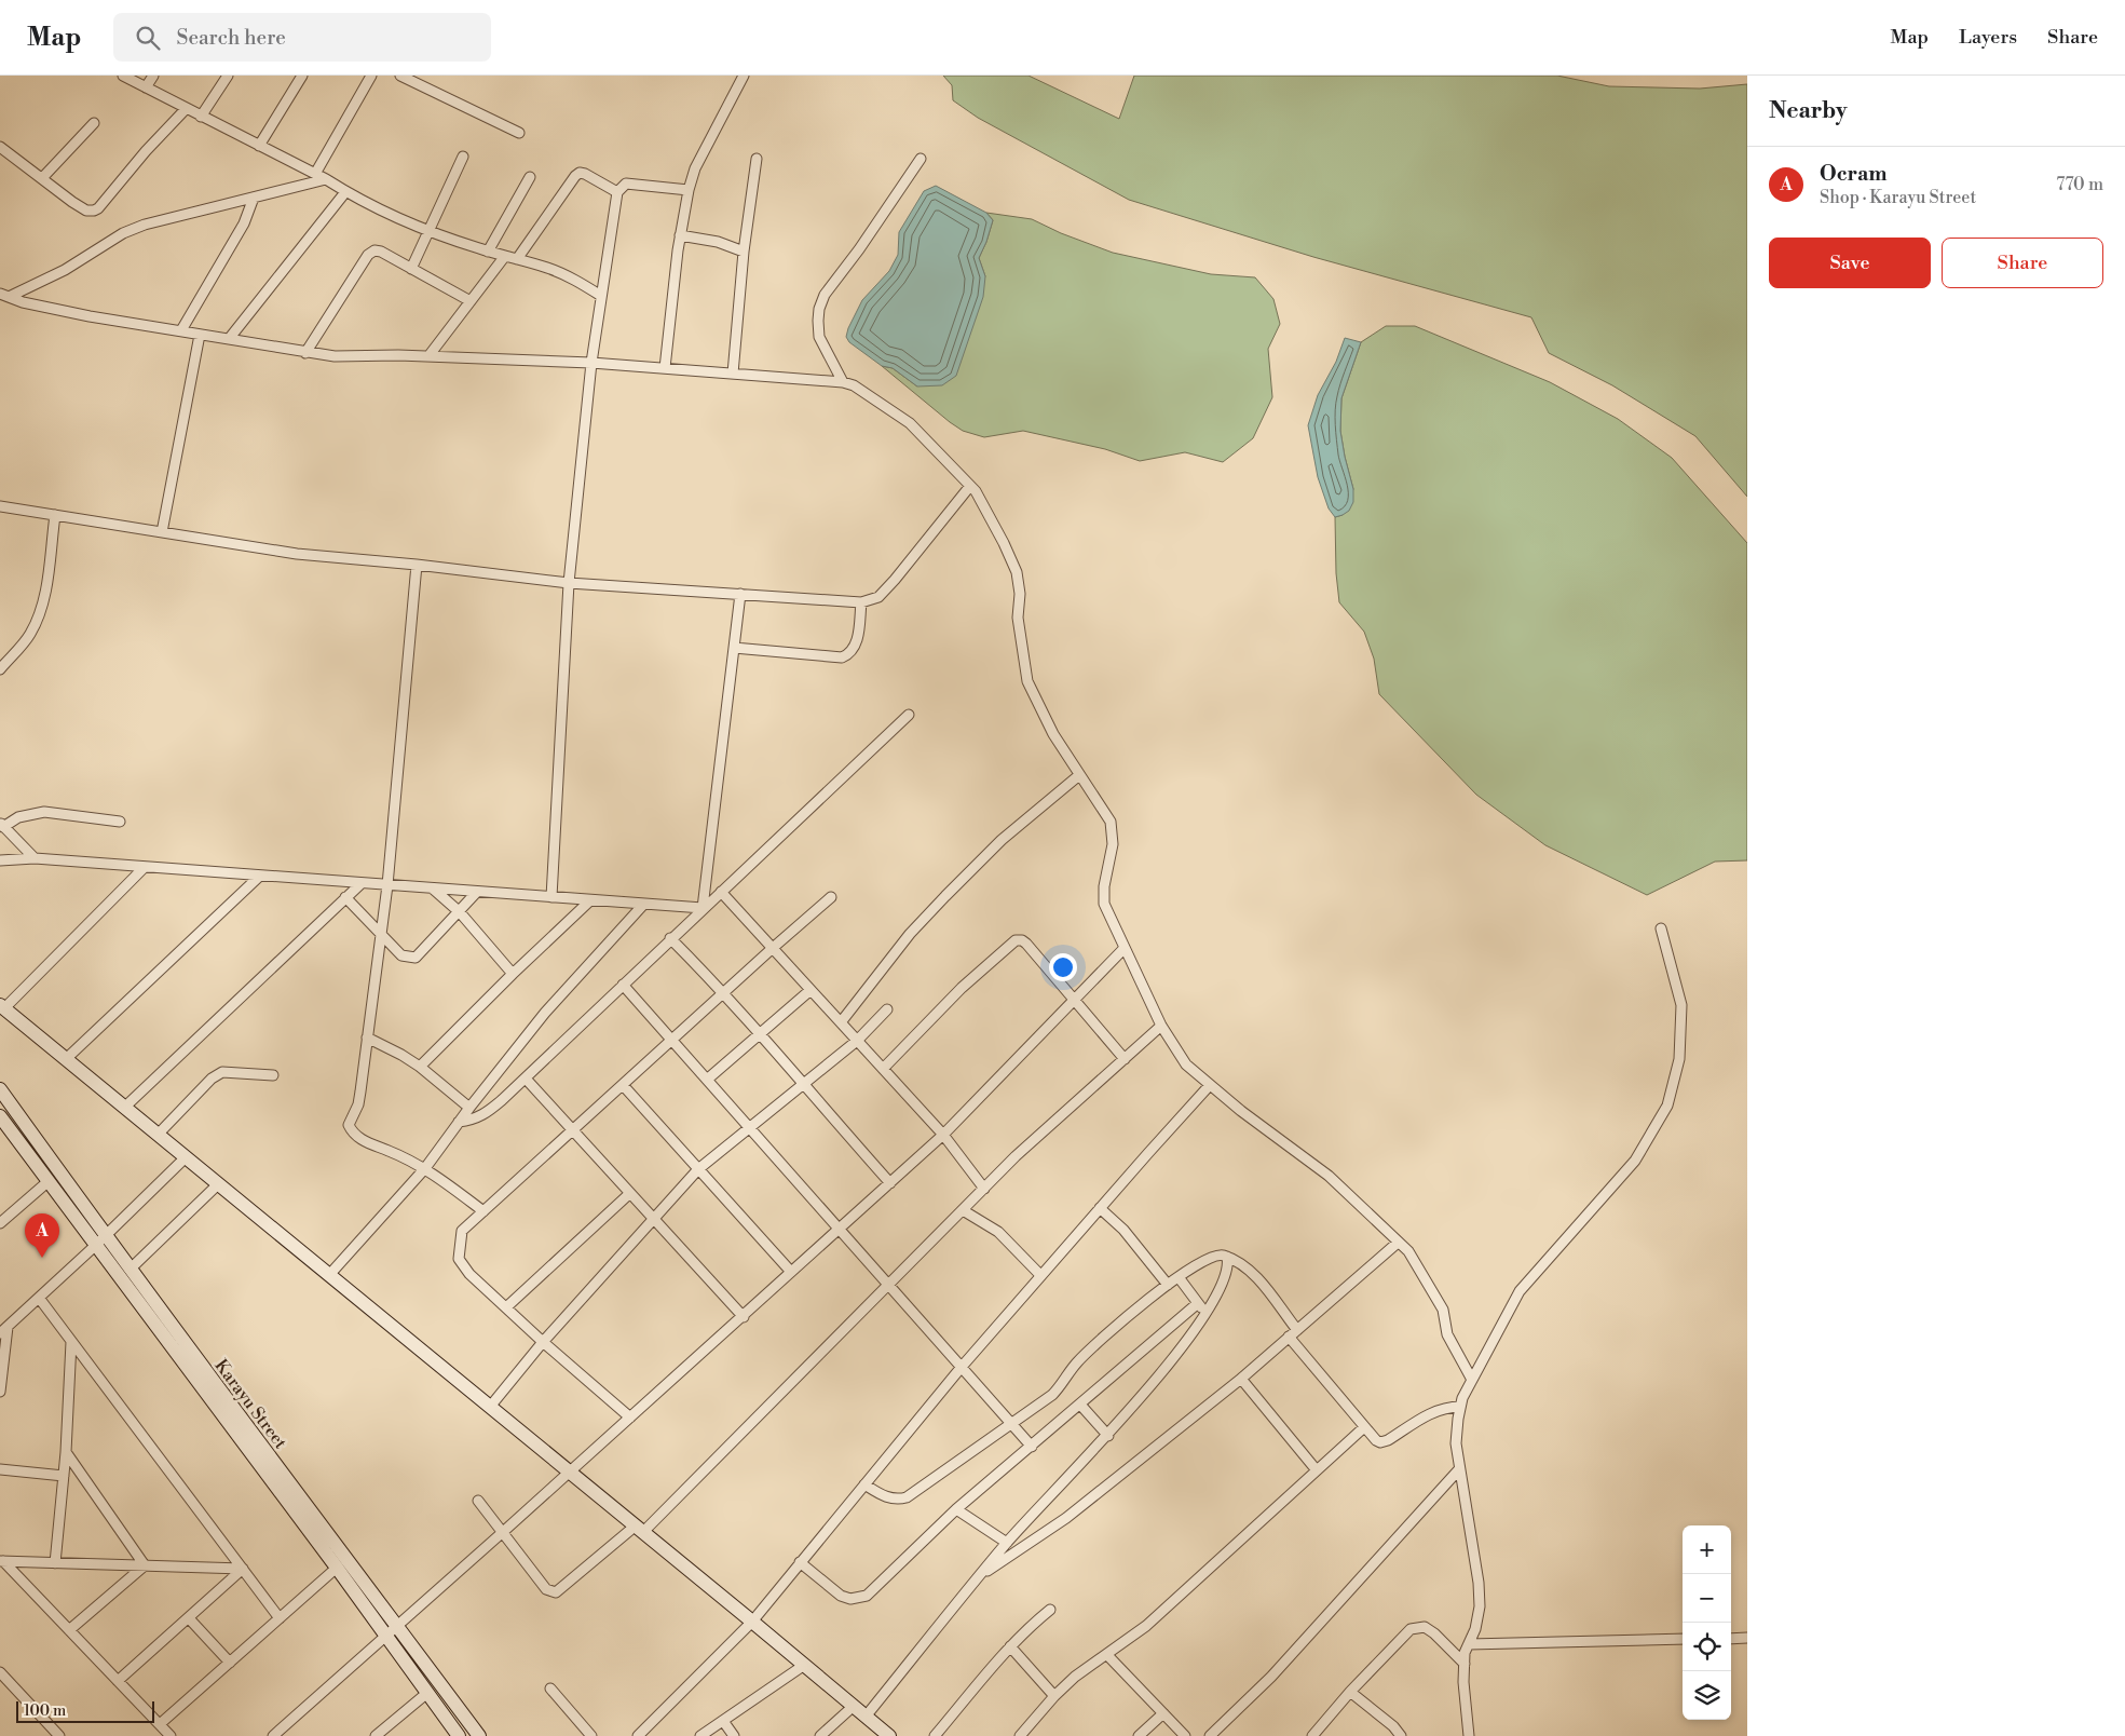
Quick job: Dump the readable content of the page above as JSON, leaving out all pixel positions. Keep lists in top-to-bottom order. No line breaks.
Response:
{"streets":{"main road":["Karayu Street"]},"scale_bar":"100 m","page":{"header":"Map","search":"Search here","nav":["Map","Layers","Share"],"heading":"Nearby","list":[{"mark":"A","name":"Ocram","note":"Shop · Karayu Street","value":"770 m"}],"buttons":["Save","Share"],"pins":"A","map_buttons":["+","−"],"scale":"100 m"}}
